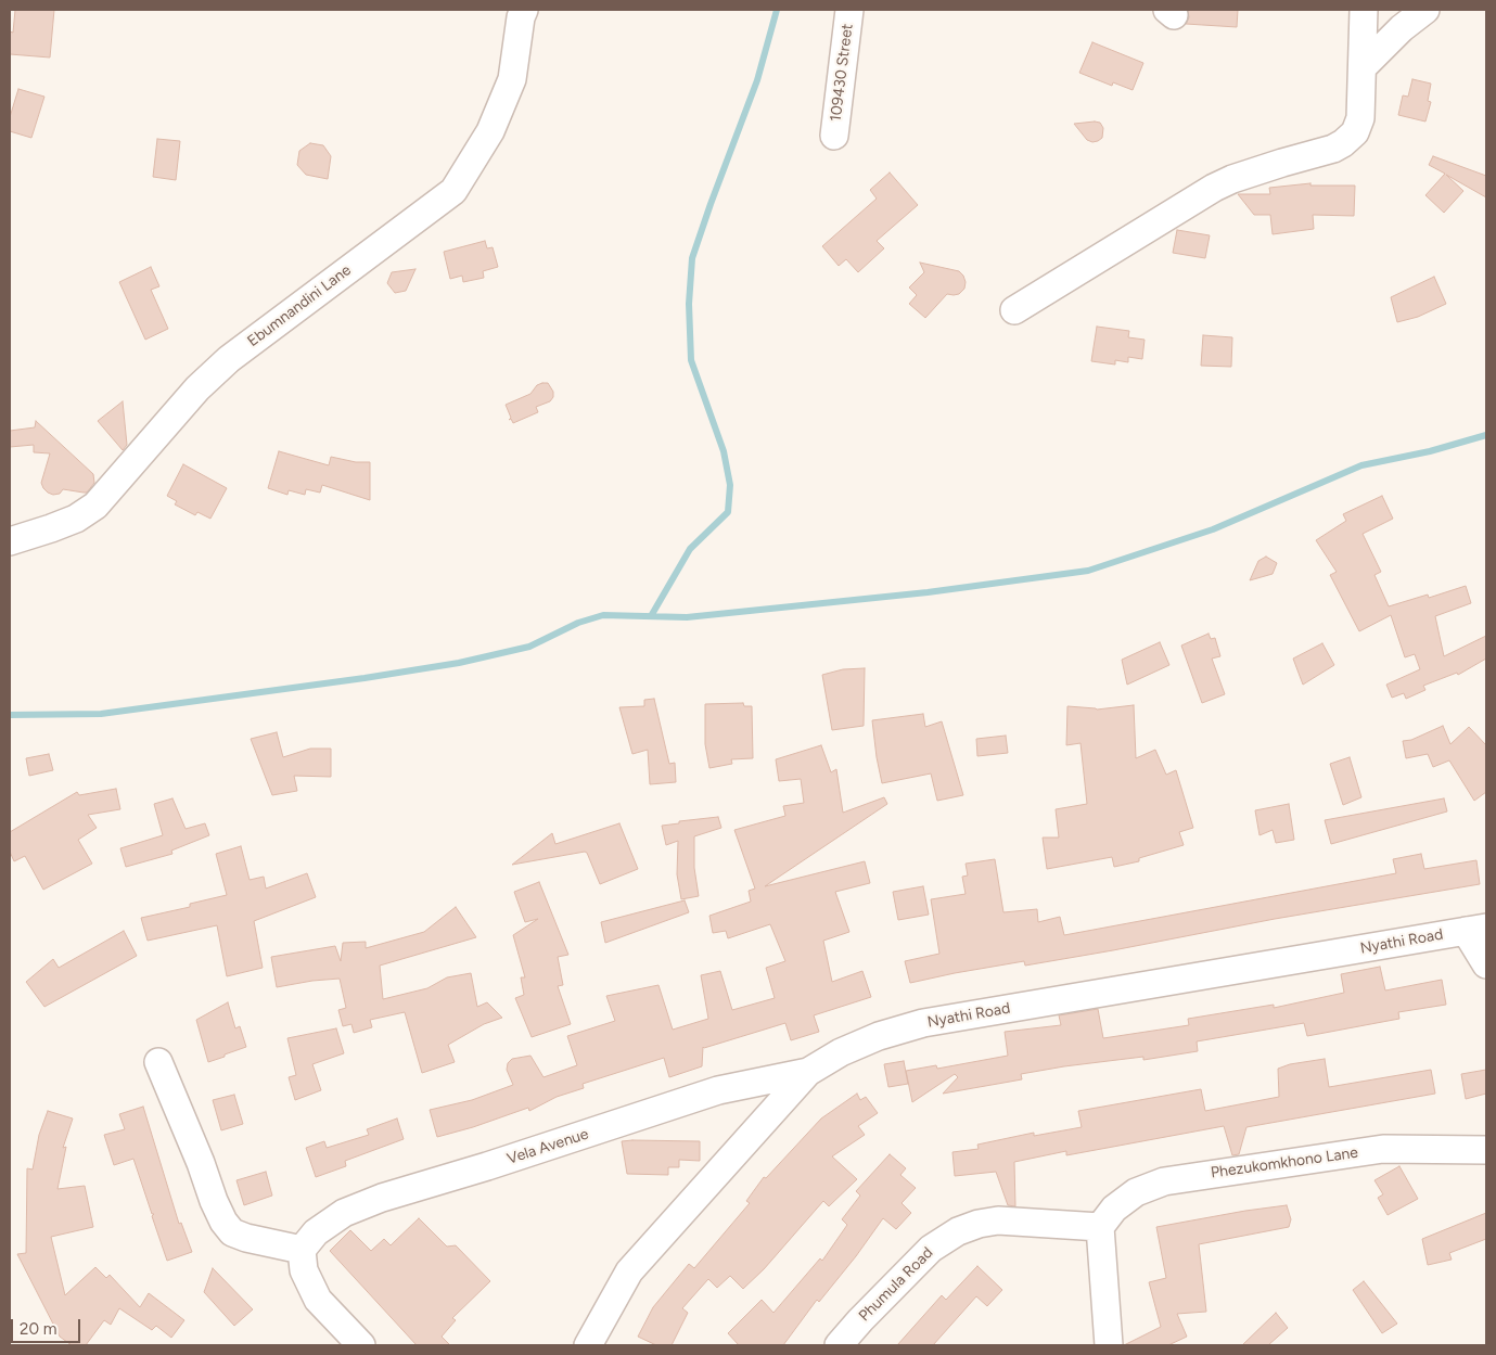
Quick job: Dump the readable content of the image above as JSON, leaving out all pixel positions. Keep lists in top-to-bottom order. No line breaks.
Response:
{"streets":{"street":["109430 Street","Ebumnandini Lane","Nyathi Road","Vela Avenue","Phezukomkhono Lane","Phumula Road"]},"crossings":[["Nyathi Road","Vela Avenue"],["Phezukomkhono Lane","Phumula Road"]],"scale_bar":"20 m"}
